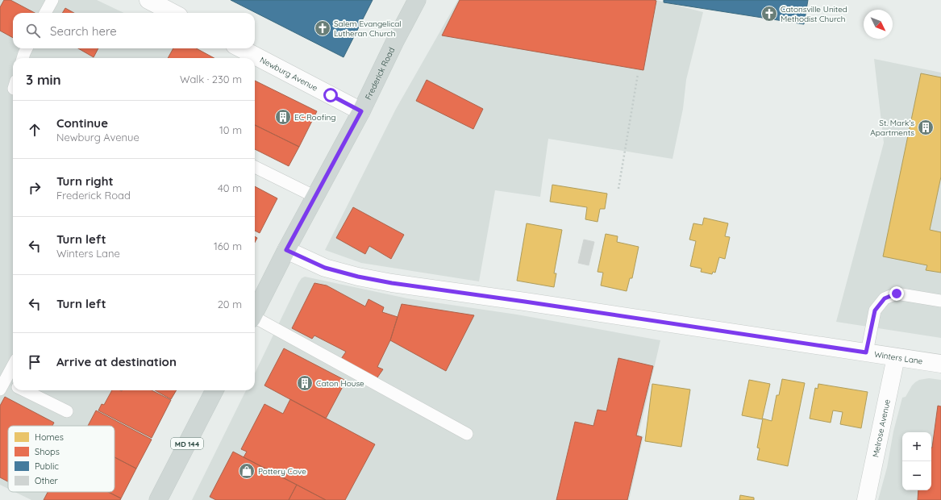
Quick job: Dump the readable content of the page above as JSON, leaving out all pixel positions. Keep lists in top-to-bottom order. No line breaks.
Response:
{"streets":{"main road":["Frederick Road","MD 144"],"street":["Newburg Avenue","Winters Lane","Melrose Avenue"]},"crossings":[["Newburg Avenue","Frederick Road"],["Frederick Road","Winters Lane"],["Winters Lane","Melrose Avenue"]],"places":{"church":["Catonsville United Methodist Church","Salem Evangelical Lutheran Church"],"building":["EC Roofing","St. Mark's Apartments","Caton House"],"shop":["Pottery Cove"]},"legend":["Homes","Shops","Public","Other"],"north":"bottom right","page":{"search":"Search here","heading":["3 min","Walk · 230 m"],"list":[["Continue","Newburg Avenue","10 m"],["Turn right","Frederick Road","40 m"],["Turn left","Winters Lane","160 m"],["Turn left","20 m"],"Arrive at destination"],"map_buttons":["+","−"]}}
